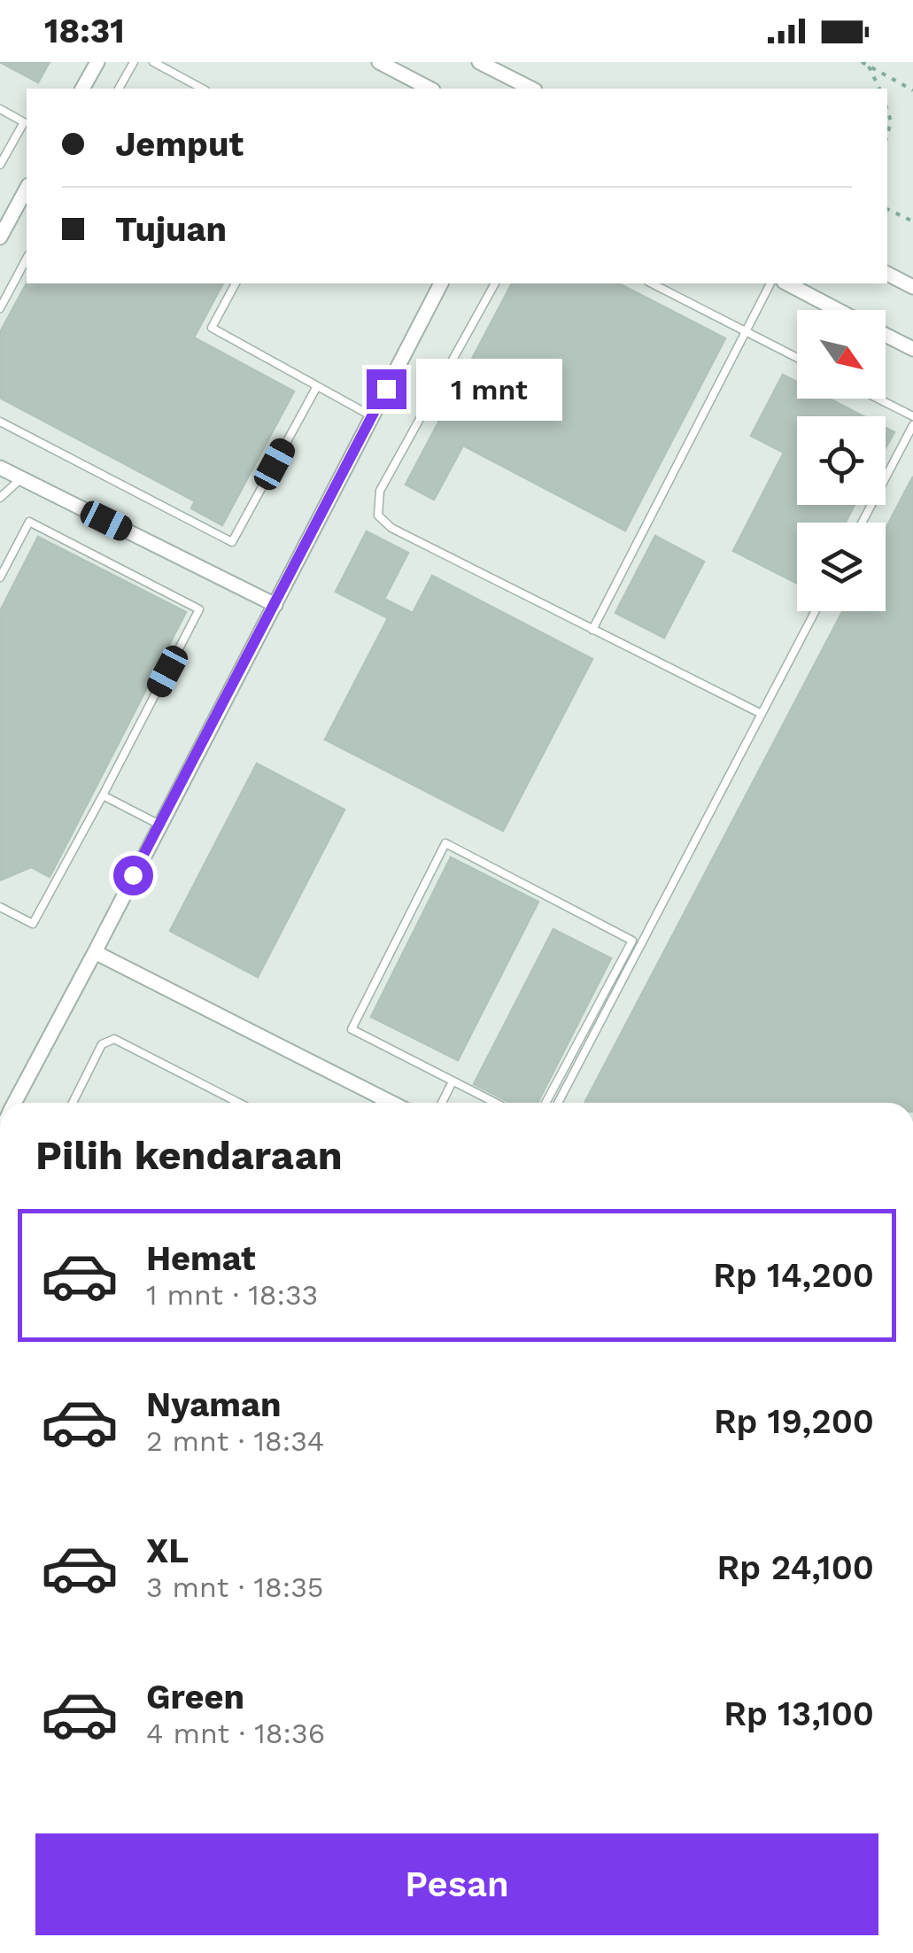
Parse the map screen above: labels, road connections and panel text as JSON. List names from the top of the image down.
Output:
{
  "north": "bottom right",
  "page": {
    "status": "18:31",
    "banner": ["Jemput", "Tujuan"],
    "bubble": "1 mnt",
    "heading": "Pilih kendaraan",
    "list": [
      {
        "name": "Hemat",
        "note": "1 mnt · 18:33",
        "value": "Rp 14,200"
      },
      {
        "name": "Nyaman",
        "note": "2 mnt · 18:34",
        "value": "Rp 19,200"
      },
      {
        "name": "XL",
        "note": "3 mnt · 18:35",
        "value": "Rp 24,100"
      },
      {
        "name": "Green",
        "note": "4 mnt · 18:36",
        "value": "Rp 13,100"
      }
    ],
    "buttons": "Pesan"
  }
}
